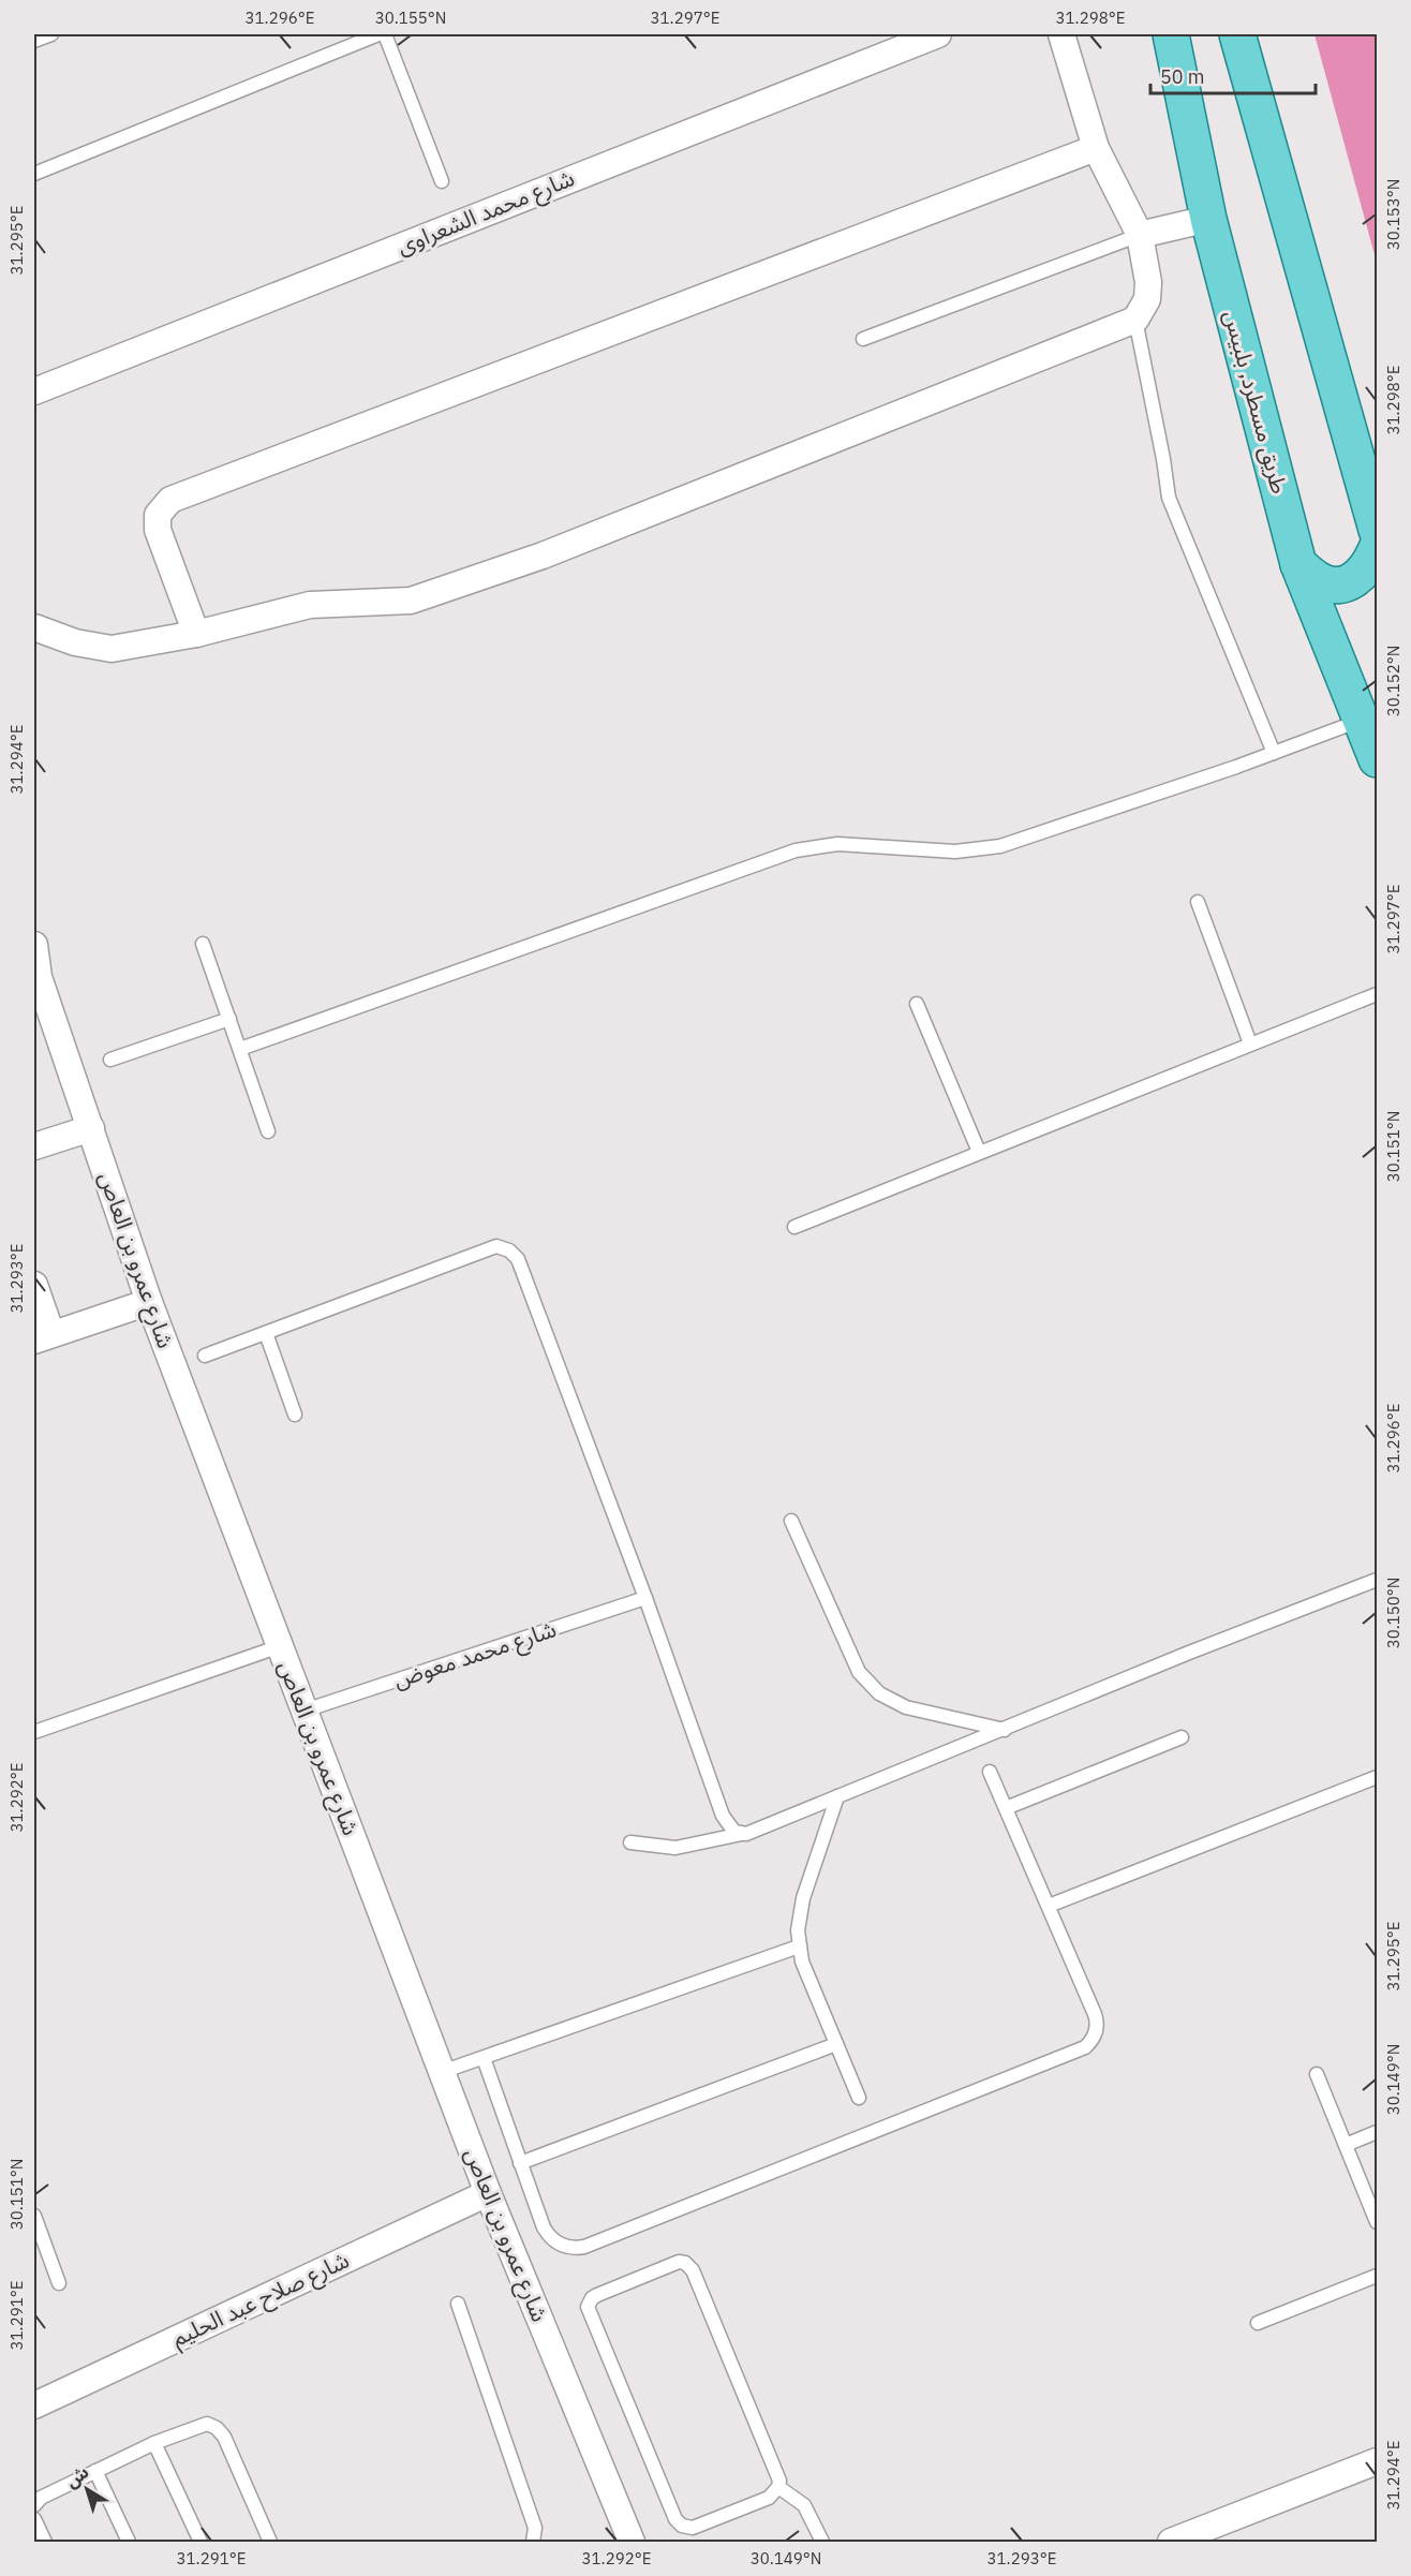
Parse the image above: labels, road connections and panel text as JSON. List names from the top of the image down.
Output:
{
  "streets": {
    "main road": ["طريق مسطرد, بلبيس"],
    "street": ["شارع محمد الشعراوى", "شارع عمرو بن العاص", "شارع صلاح عبد الحليم"],
    "lane": ["شارع محمد معوض"]
  },
  "crossings": [
    ["شارع عمرو بن العاص", "شارع محمد معوض"],
    ["شارع عمرو بن العاص", "شارع صلاح عبد الحليم"]
  ],
  "scale_bar": "50 m",
  "north": "top left",
  "coordinates": [
    "31.296°E",
    "30.155°N",
    "31.297°E",
    "31.298°E",
    "30.153°N",
    "31.295°E",
    "30.152°N",
    "31.294°E",
    "30.151°N",
    "31.293°E",
    "30.150°N",
    "31.292°E",
    "30.149°N",
    "31.291°E"
  ]
}
